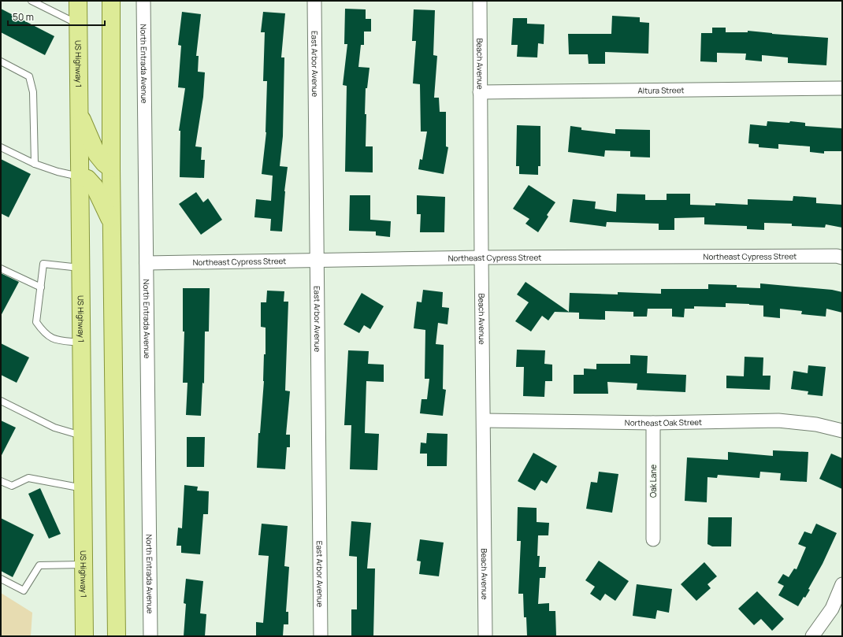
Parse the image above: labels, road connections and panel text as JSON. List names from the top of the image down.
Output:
{
  "streets": {
    "main road": ["US Highway 1"],
    "street": [
      "North Entrada Avenue",
      "East Arbor Avenue",
      "Beach Avenue",
      "Altura Street",
      "Northeast Cypress Street",
      "Northeast Oak Street",
      "Oak Lane"
    ]
  },
  "crossings": [
    ["North Entrada Avenue", "Northeast Cypress Street"],
    ["East Arbor Avenue", "Northeast Cypress Street"],
    ["Beach Avenue", "Altura Street"],
    ["Beach Avenue", "Northeast Cypress Street"],
    ["Beach Avenue", "Northeast Oak Street"],
    ["Northeast Oak Street", "Oak Lane"]
  ],
  "scale_bar": "50 m"
}
